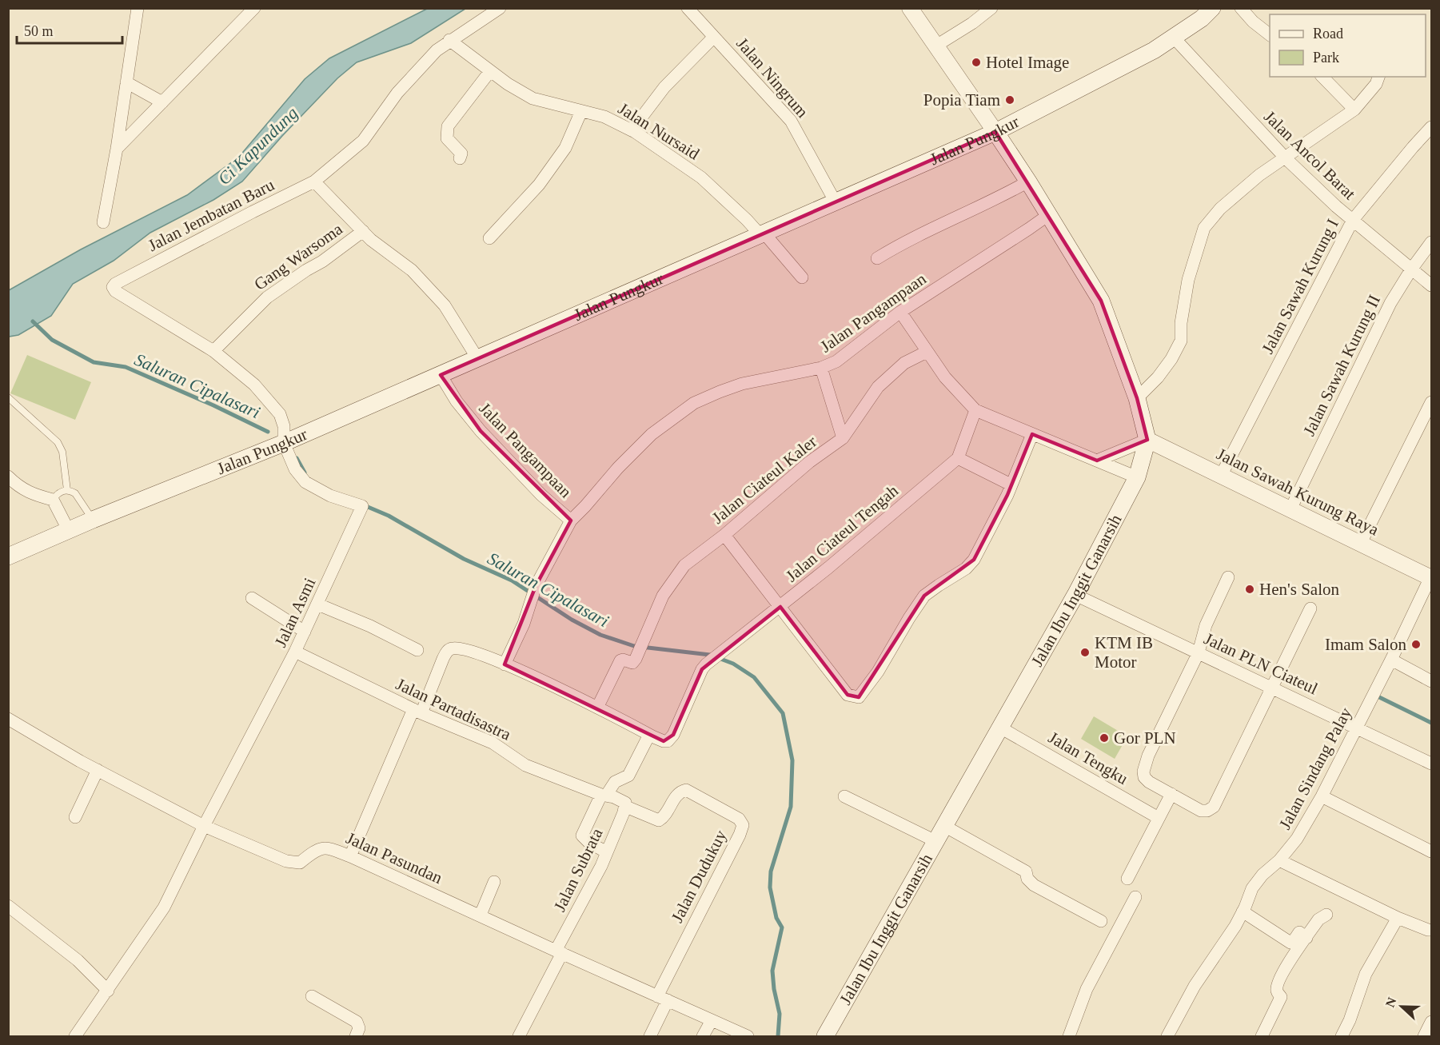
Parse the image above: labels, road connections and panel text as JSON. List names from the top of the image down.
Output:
{
  "streets": {
    "main road": ["Jalan Pungkur", "Jalan Ibu Inggit Ganarsih"],
    "street": [
      "Jalan Ningrum",
      "Jalan Nursaid",
      "Jalan Ancol Barat",
      "Jalan Jembatan Baru",
      "Gang Warsoma",
      "Jalan Sawah Kurung I",
      "Jalan Pangampaan",
      "Jalan Sawah Kurung II",
      "Jalan Ciateul Kaler",
      "Jalan Sawah Kurung Raya",
      "Jalan Ciateul Tengah",
      "Jalan Asmi",
      "Jalan PLN Ciateul",
      "Jalan Partadisastra",
      "Jalan Tengku",
      "Jalan Sindang Palay",
      "Jalan Pasundan",
      "Jalan Subrata",
      "Jalan Dudukuy"
    ]
  },
  "crossings": [
    ["Jalan Ningrum", "Jalan Pungkur"],
    ["Jalan Nursaid", "Jalan Pungkur"],
    ["Jalan Nursaid", "Jalan Jembatan Baru"],
    ["Jalan Pungkur", "Jalan Ancol Barat"],
    ["Jalan Pungkur", "Jalan Jembatan Baru"],
    ["Jalan Pungkur", "Jalan Pangampaan"],
    ["Jalan Pungkur", "Jalan Ibu Inggit Ganarsih"],
    ["Jalan Pungkur", "Jalan Asmi"],
    ["Jalan Ancol Barat", "Jalan Sawah Kurung I"],
    ["Jalan Ancol Barat", "Jalan Sawah Kurung II"],
    ["Jalan Jembatan Baru", "Gang Warsoma"],
    ["Jalan Jembatan Baru", "Jalan Asmi"],
    ["Jalan Sawah Kurung I", "Jalan Sawah Kurung Raya"],
    ["Jalan Pangampaan", "Jalan Ibu Inggit Ganarsih"],
    ["Jalan Sawah Kurung II", "Jalan Sawah Kurung Raya"],
    ["Jalan Sawah Kurung Raya", "Jalan Ibu Inggit Ganarsih"],
    ["Jalan Sawah Kurung Raya", "Jalan Sindang Palay"],
    ["Jalan Ibu Inggit Ganarsih", "Jalan PLN Ciateul"],
    ["Jalan Ibu Inggit Ganarsih", "Jalan Tengku"],
    ["Jalan Asmi", "Jalan Partadisastra"],
    ["Jalan Asmi", "Jalan Pasundan"],
    ["Jalan PLN Ciateul", "Jalan Sindang Palay"],
    ["Jalan Partadisastra", "Jalan Subrata"],
    ["Jalan Partadisastra", "Jalan Dudukuy"],
    ["Jalan Pasundan", "Jalan Subrata"],
    ["Jalan Pasundan", "Jalan Dudukuy"],
    ["Jalan Subrata", "Jalan Dudukuy"]
  ],
  "water": ["Ci Kapundung", "Saluran Cipalasari"],
  "places": [
    "Hotel Image",
    "Popia Tiam",
    "Hen's Salon",
    "Imam Salon",
    "KTM IB Motor",
    "Gor PLN"
  ],
  "legend": ["Road", "Park"],
  "scale_bar": "50 m",
  "north": "left"
}
